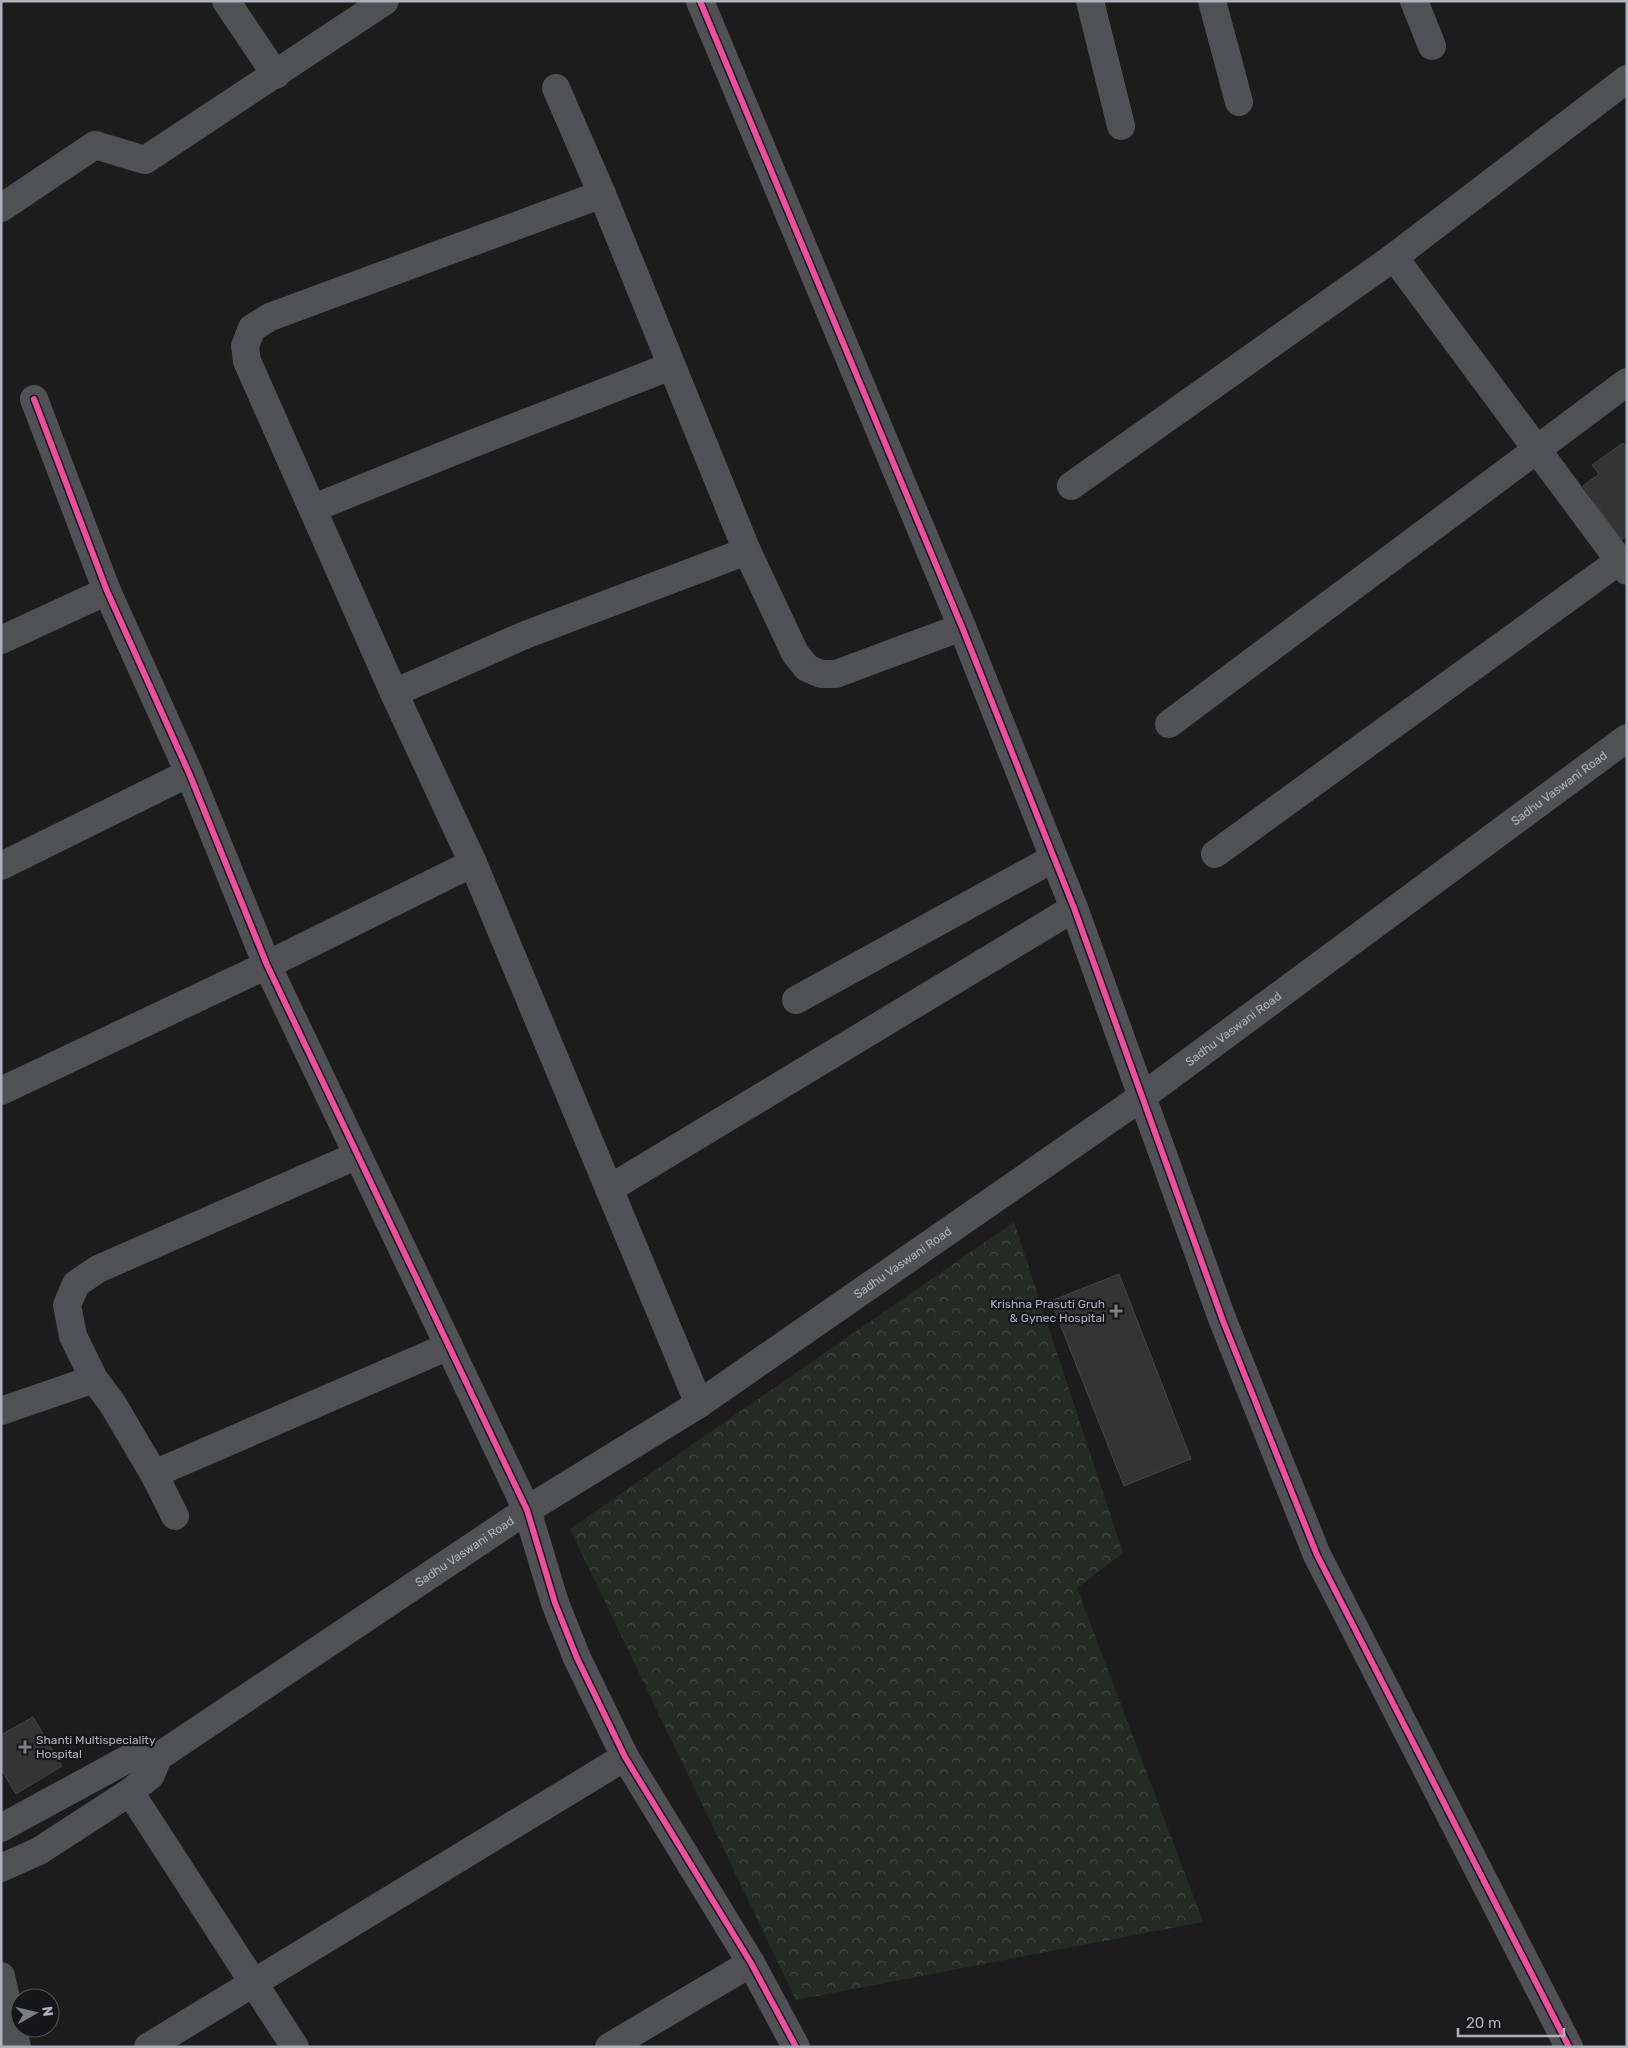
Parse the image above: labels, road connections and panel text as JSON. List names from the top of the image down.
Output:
{
  "streets": {
    "street": ["Sadhu Vaswani Road"]
  },
  "places": {
    "health": ["Krishna Prasuti Gruh & Gynec Hospital", "Shanti Multispeciality Hospital"]
  },
  "scale_bar": "20 m",
  "north": "right"
}
